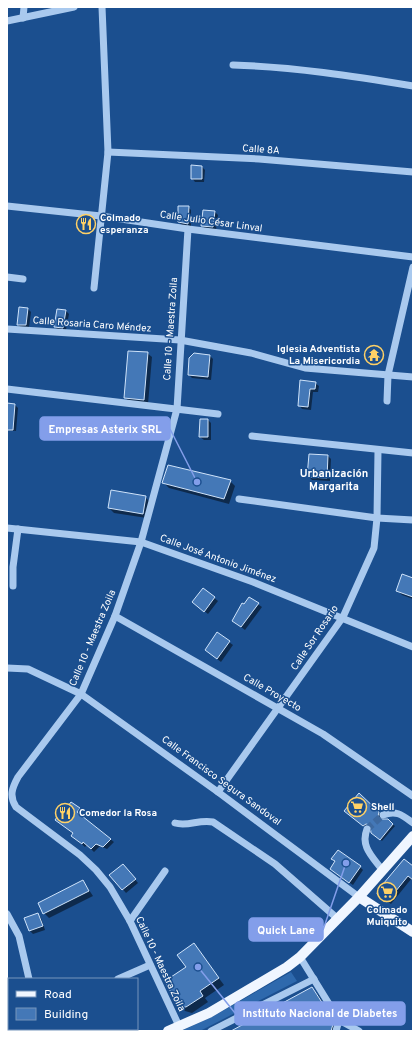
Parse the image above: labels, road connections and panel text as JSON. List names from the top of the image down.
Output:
{
  "streets": {
    "main road": ["Calle Francisco Segura Sandoval"],
    "street": [
      "Calle 8A",
      "Calle Julio César Linval",
      "Calle Rosaria Caro Méndez",
      "Calle 10 - Maestra Zoila",
      "Calle José Antonio Jiménez",
      "Calle Sor Rosario",
      "Calle Proyecto"
    ]
  },
  "crossings": [
    ["Calle Julio César Linval", "Calle 10 - Maestra Zoila"],
    ["Calle Rosaria Caro Méndez", "Calle 10 - Maestra Zoila"],
    ["Calle 10 - Maestra Zoila", "Calle José Antonio Jiménez"],
    ["Calle 10 - Maestra Zoila", "Calle Proyecto"],
    ["Calle 10 - Maestra Zoila", "Calle Francisco Segura Sandoval"],
    ["Calle José Antonio Jiménez", "Calle Sor Rosario"],
    ["Calle Sor Rosario", "Calle Proyecto"],
    ["Calle Sor Rosario", "Calle Francisco Segura Sandoval"]
  ],
  "districts": ["Urbanización Margarita"],
  "places": {
    "restaurant": ["Colmado esperanza", "Comedor la Rosa"],
    "temple": ["Iglesia Adventista La Misericordia"],
    "other": ["Empresas Asterix SRL", "Quick Lane", "Instituto Nacional de Diabetes"],
    "supermarket": ["Shell", "Colmado Muiquito"]
  },
  "legend": ["Road", "Building"]
}
